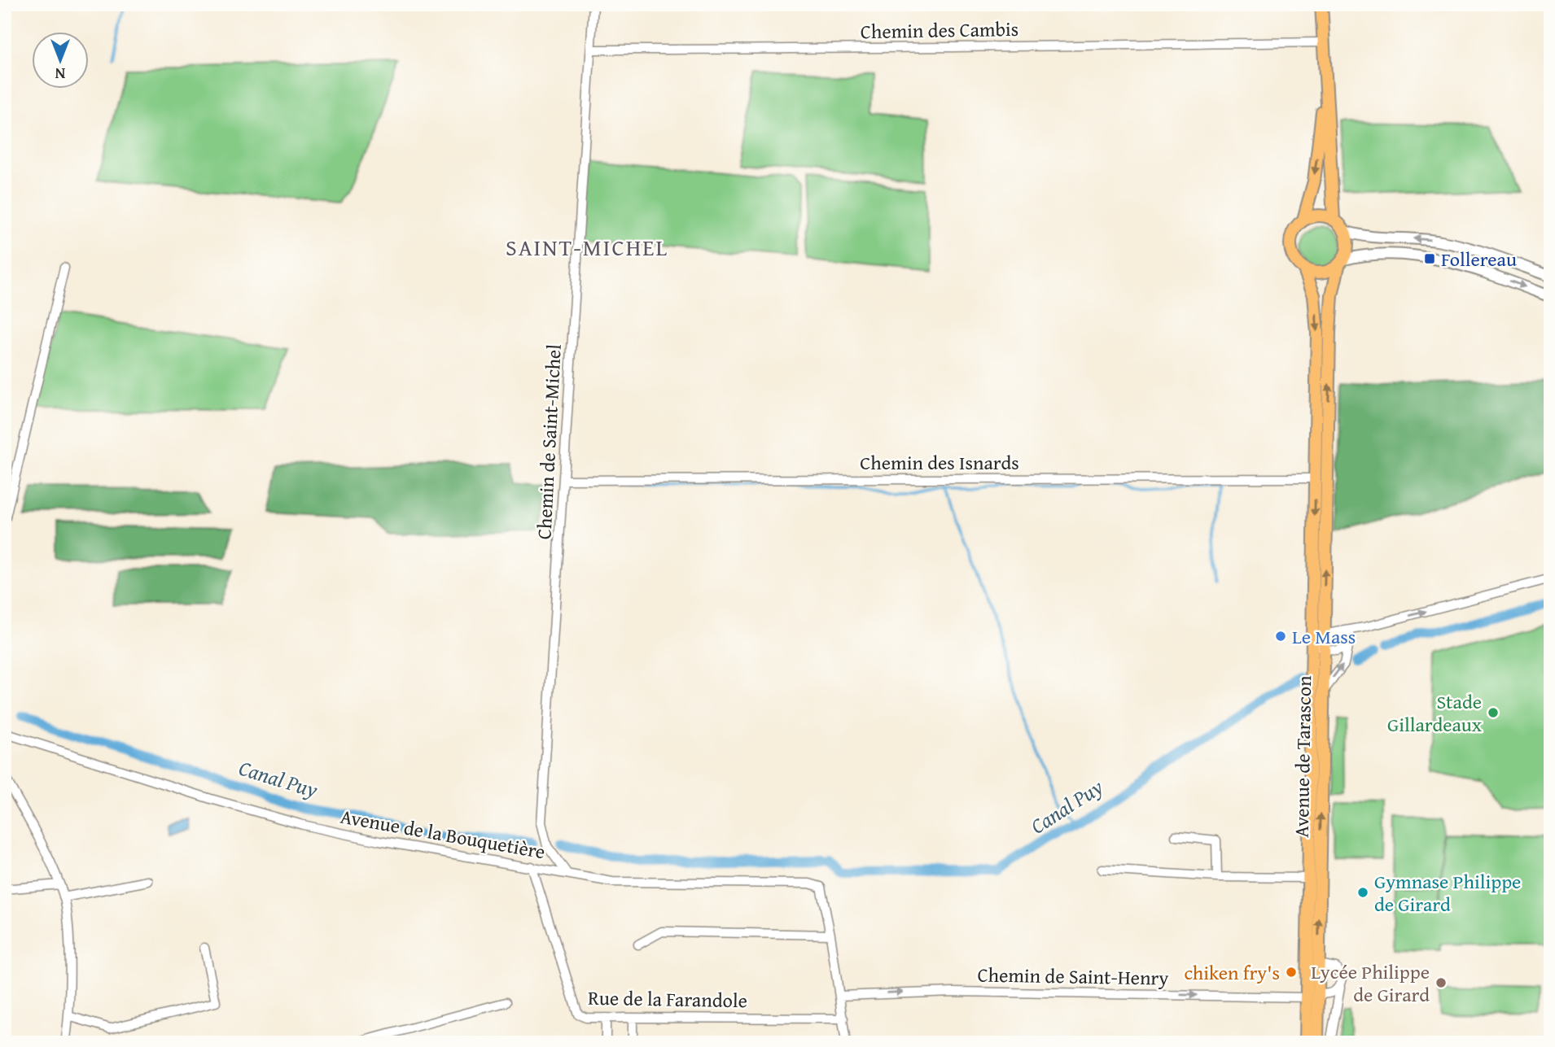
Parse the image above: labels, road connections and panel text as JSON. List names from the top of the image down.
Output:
{
  "streets": {
    "main road": ["Avenue de Tarascon"],
    "street": [
      "Chemin des Cambis",
      "Chemin de Saint-Michel",
      "Chemin des Isnards",
      "Avenue de la Bouquetière",
      "Chemin de Saint-Henry",
      "Rue de la Farandole"
    ]
  },
  "crossings": [
    ["Chemin des Cambis", "Chemin de Saint-Michel"],
    ["Chemin de Saint-Michel", "Chemin des Isnards"],
    ["Chemin de Saint-Michel", "Avenue de la Bouquetière"],
    ["Chemin des Isnards", "Avenue de Tarascon"],
    ["Avenue de Tarascon", "Chemin de Saint-Henry"],
    ["Avenue de la Bouquetière", "Rue de la Farandole"]
  ],
  "one_way": ["Chemin de Saint-Henry"],
  "districts": ["SAINT-MICHEL"],
  "water": ["Canal Puy"],
  "places": {
    "transit": ["Follereau"],
    "other": [
      "Le Mass",
      "Stade Gillardeaux",
      "Gymnase Philippe de Girard",
      "chiken fry's",
      "Lycée Philippe de Girard"
    ]
  },
  "north": "bottom"
}
